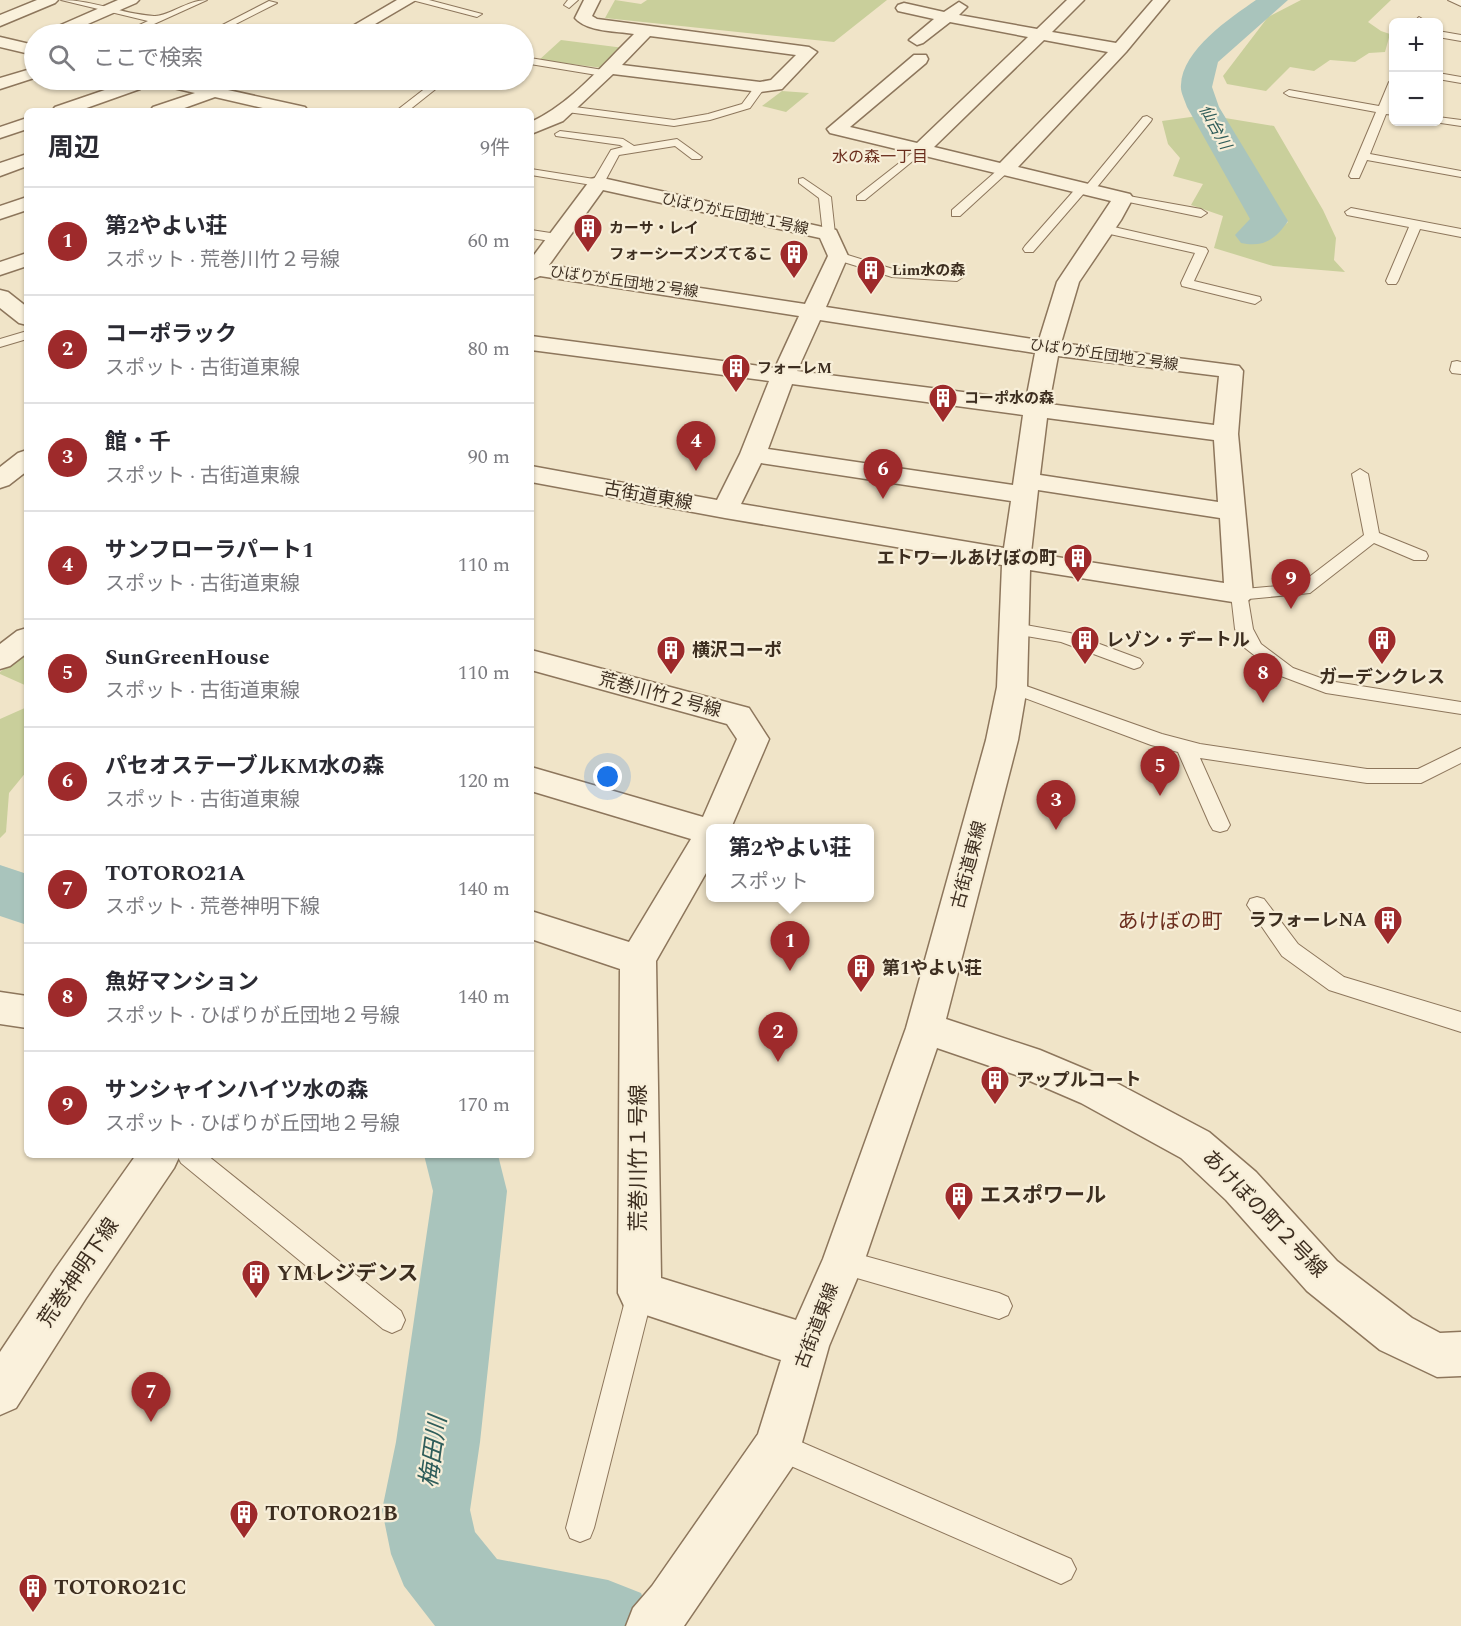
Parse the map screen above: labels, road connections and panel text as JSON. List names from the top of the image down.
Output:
{
  "streets": {
    "street": [
      "ひばりが丘団地１号線",
      "ひばりが丘団地２号線",
      "古街道東線",
      "荒巻川竹２号線",
      "荒巻川竹１号線",
      "あけぼの町２号線",
      "荒巻神明下線"
    ]
  },
  "crossings": [
    ["古街道東線", "あけぼの町２号線"]
  ],
  "districts": ["水の森一丁目", "あけぼの町"],
  "water": ["仙台川", "梅田川"],
  "places": {
    "building": [
      "カーサ・レイ",
      "フォーシーズンズてるこ",
      "Lim水の森",
      "フォーレM",
      "コーポ水の森",
      "エトワールあけぼの町",
      "レゾン・デートル",
      "ガーデンクレス",
      "横沢コーポ",
      "ラフォーレNA",
      "第1やよい荘",
      "アップルコート",
      "エスポワール",
      "YMレジデンス",
      "TOTORO21B",
      "TOTORO21C"
    ]
  },
  "page": {
    "map_buttons": ["+", "−"],
    "search": "ここで検索",
    "heading": ["周辺", "9件"],
    "list": [
      {
        "mark": "1",
        "name": "第2やよい荘",
        "note": "スポット · 荒巻川竹２号線",
        "value": "60 m"
      },
      {
        "mark": "2",
        "name": "コーポラック",
        "note": "スポット · 古街道東線",
        "value": "80 m"
      },
      {
        "mark": "3",
        "name": "館・千",
        "note": "スポット · 古街道東線",
        "value": "90 m"
      },
      {
        "mark": "4",
        "name": "サンフローラパート1",
        "note": "スポット · 古街道東線",
        "value": "110 m"
      },
      {
        "mark": "5",
        "name": "SunGreenHouse",
        "note": "スポット · 古街道東線",
        "value": "110 m"
      },
      {
        "mark": "6",
        "name": "パセオステーブルKM水の森",
        "note": "スポット · 古街道東線",
        "value": "120 m"
      },
      {
        "mark": "7",
        "name": "TOTORO21A",
        "note": "スポット · 荒巻神明下線",
        "value": "140 m"
      },
      {
        "mark": "8",
        "name": "魚好マンション",
        "note": "スポット · ひばりが丘団地２号線",
        "value": "140 m"
      },
      {
        "mark": "9",
        "name": "サンシャインハイツ水の森",
        "note": "スポット · ひばりが丘団地２号線",
        "value": "170 m"
      }
    ],
    "pins": [
      "4",
      "6",
      "9",
      "8",
      "5",
      "3",
      "1",
      "2",
      "7"
    ],
    "popup": ["第2やよい荘", "スポット"]
  }
}
